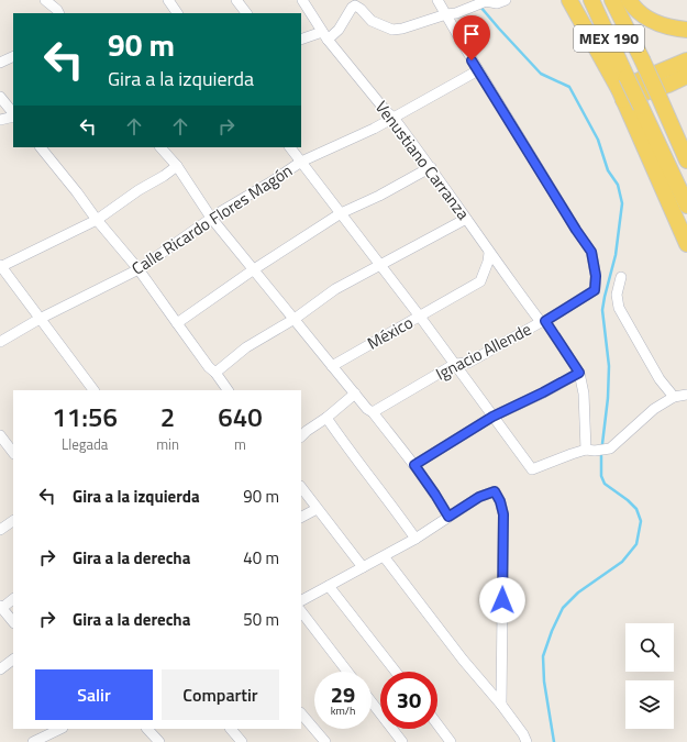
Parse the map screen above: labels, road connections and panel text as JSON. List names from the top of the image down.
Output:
{
  "streets": {
    "main road": ["MEX 190"],
    "street": [
      "Venustiano Carranza",
      "Calle Ricardo Flores Magón",
      "México",
      "Ignacio Allende"
    ]
  },
  "crossings": [
    ["Venustiano Carranza", "Calle Ricardo Flores Magón"],
    ["Venustiano Carranza", "México"],
    ["Venustiano Carranza", "Ignacio Allende"],
    ["Calle Ricardo Flores Magón", "Ignacio Allende"]
  ],
  "page": {
    "turn": ["90 m", "Gira a la izquierda"],
    "eta": [
      "11:56",
      "Llegada",
      "2",
      "min",
      "640",
      "m"
    ],
    "list": [
      {
        "name": "Gira a la izquierda",
        "value": "90 m"
      },
      {
        "name": "Gira a la derecha",
        "value": "40 m"
      },
      {
        "name": "Gira a la derecha",
        "value": "50 m"
      }
    ],
    "buttons": ["Salir", "Compartir"],
    "speed": "29 km/h",
    "limit": "30"
  }
}
